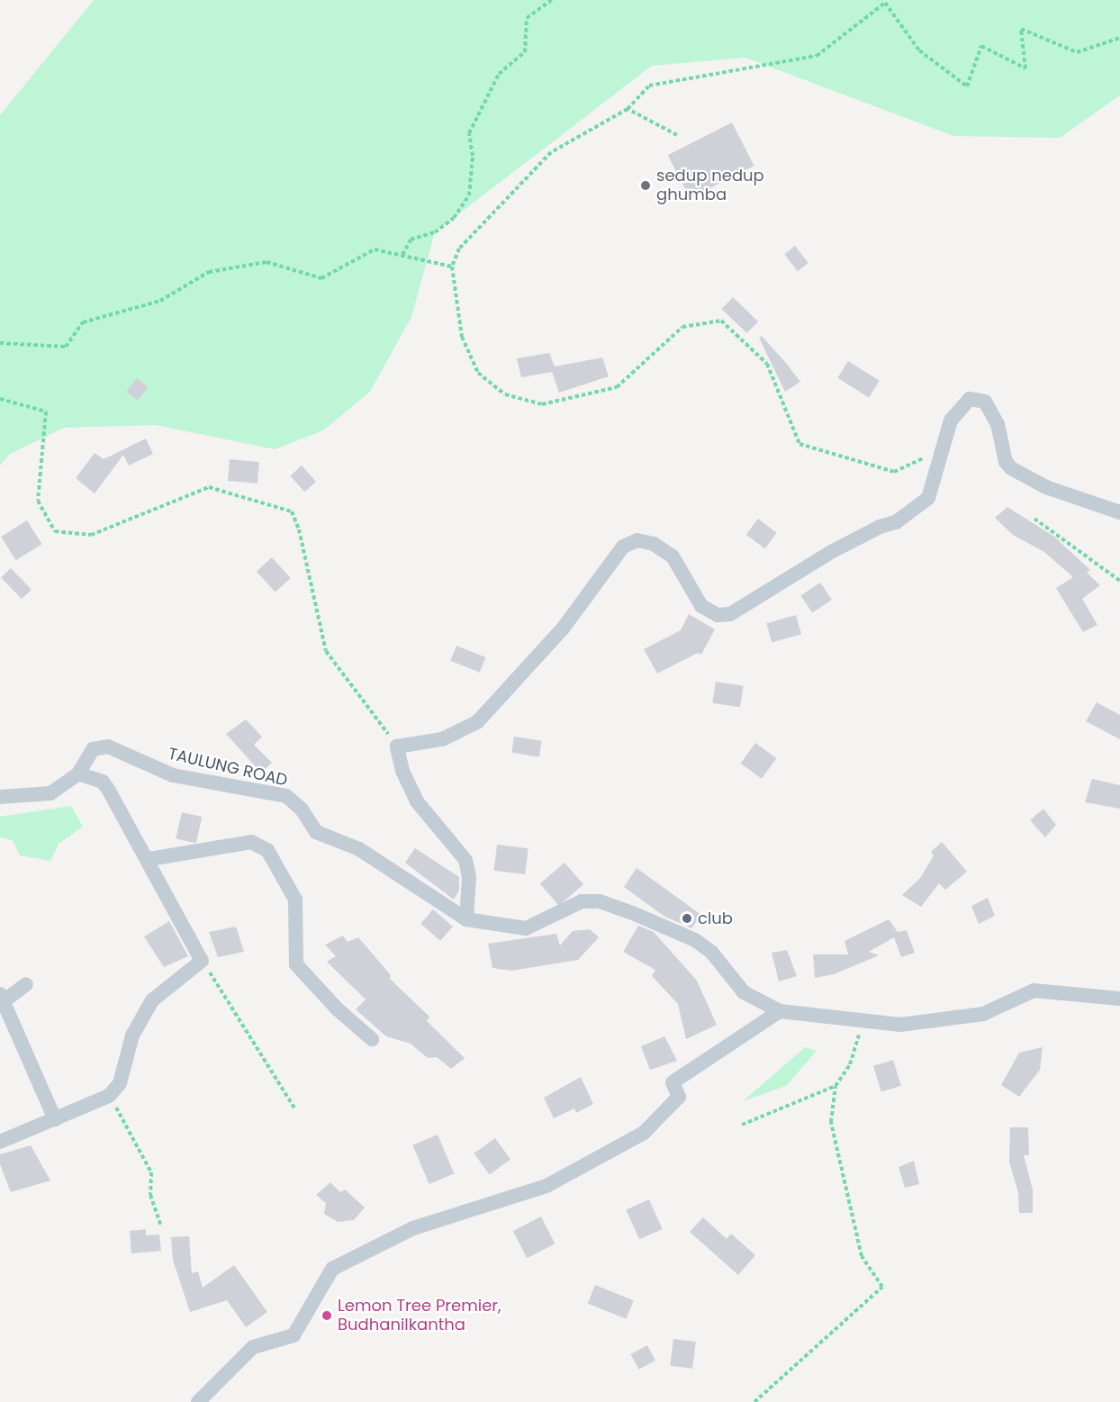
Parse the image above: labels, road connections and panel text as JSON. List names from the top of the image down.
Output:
{
  "streets": {
    "street": ["TAULUNG ROAD"]
  },
  "places": ["sedup nedup ghumba", "club", "Lemon Tree Premier, Budhanilkantha"]
}
